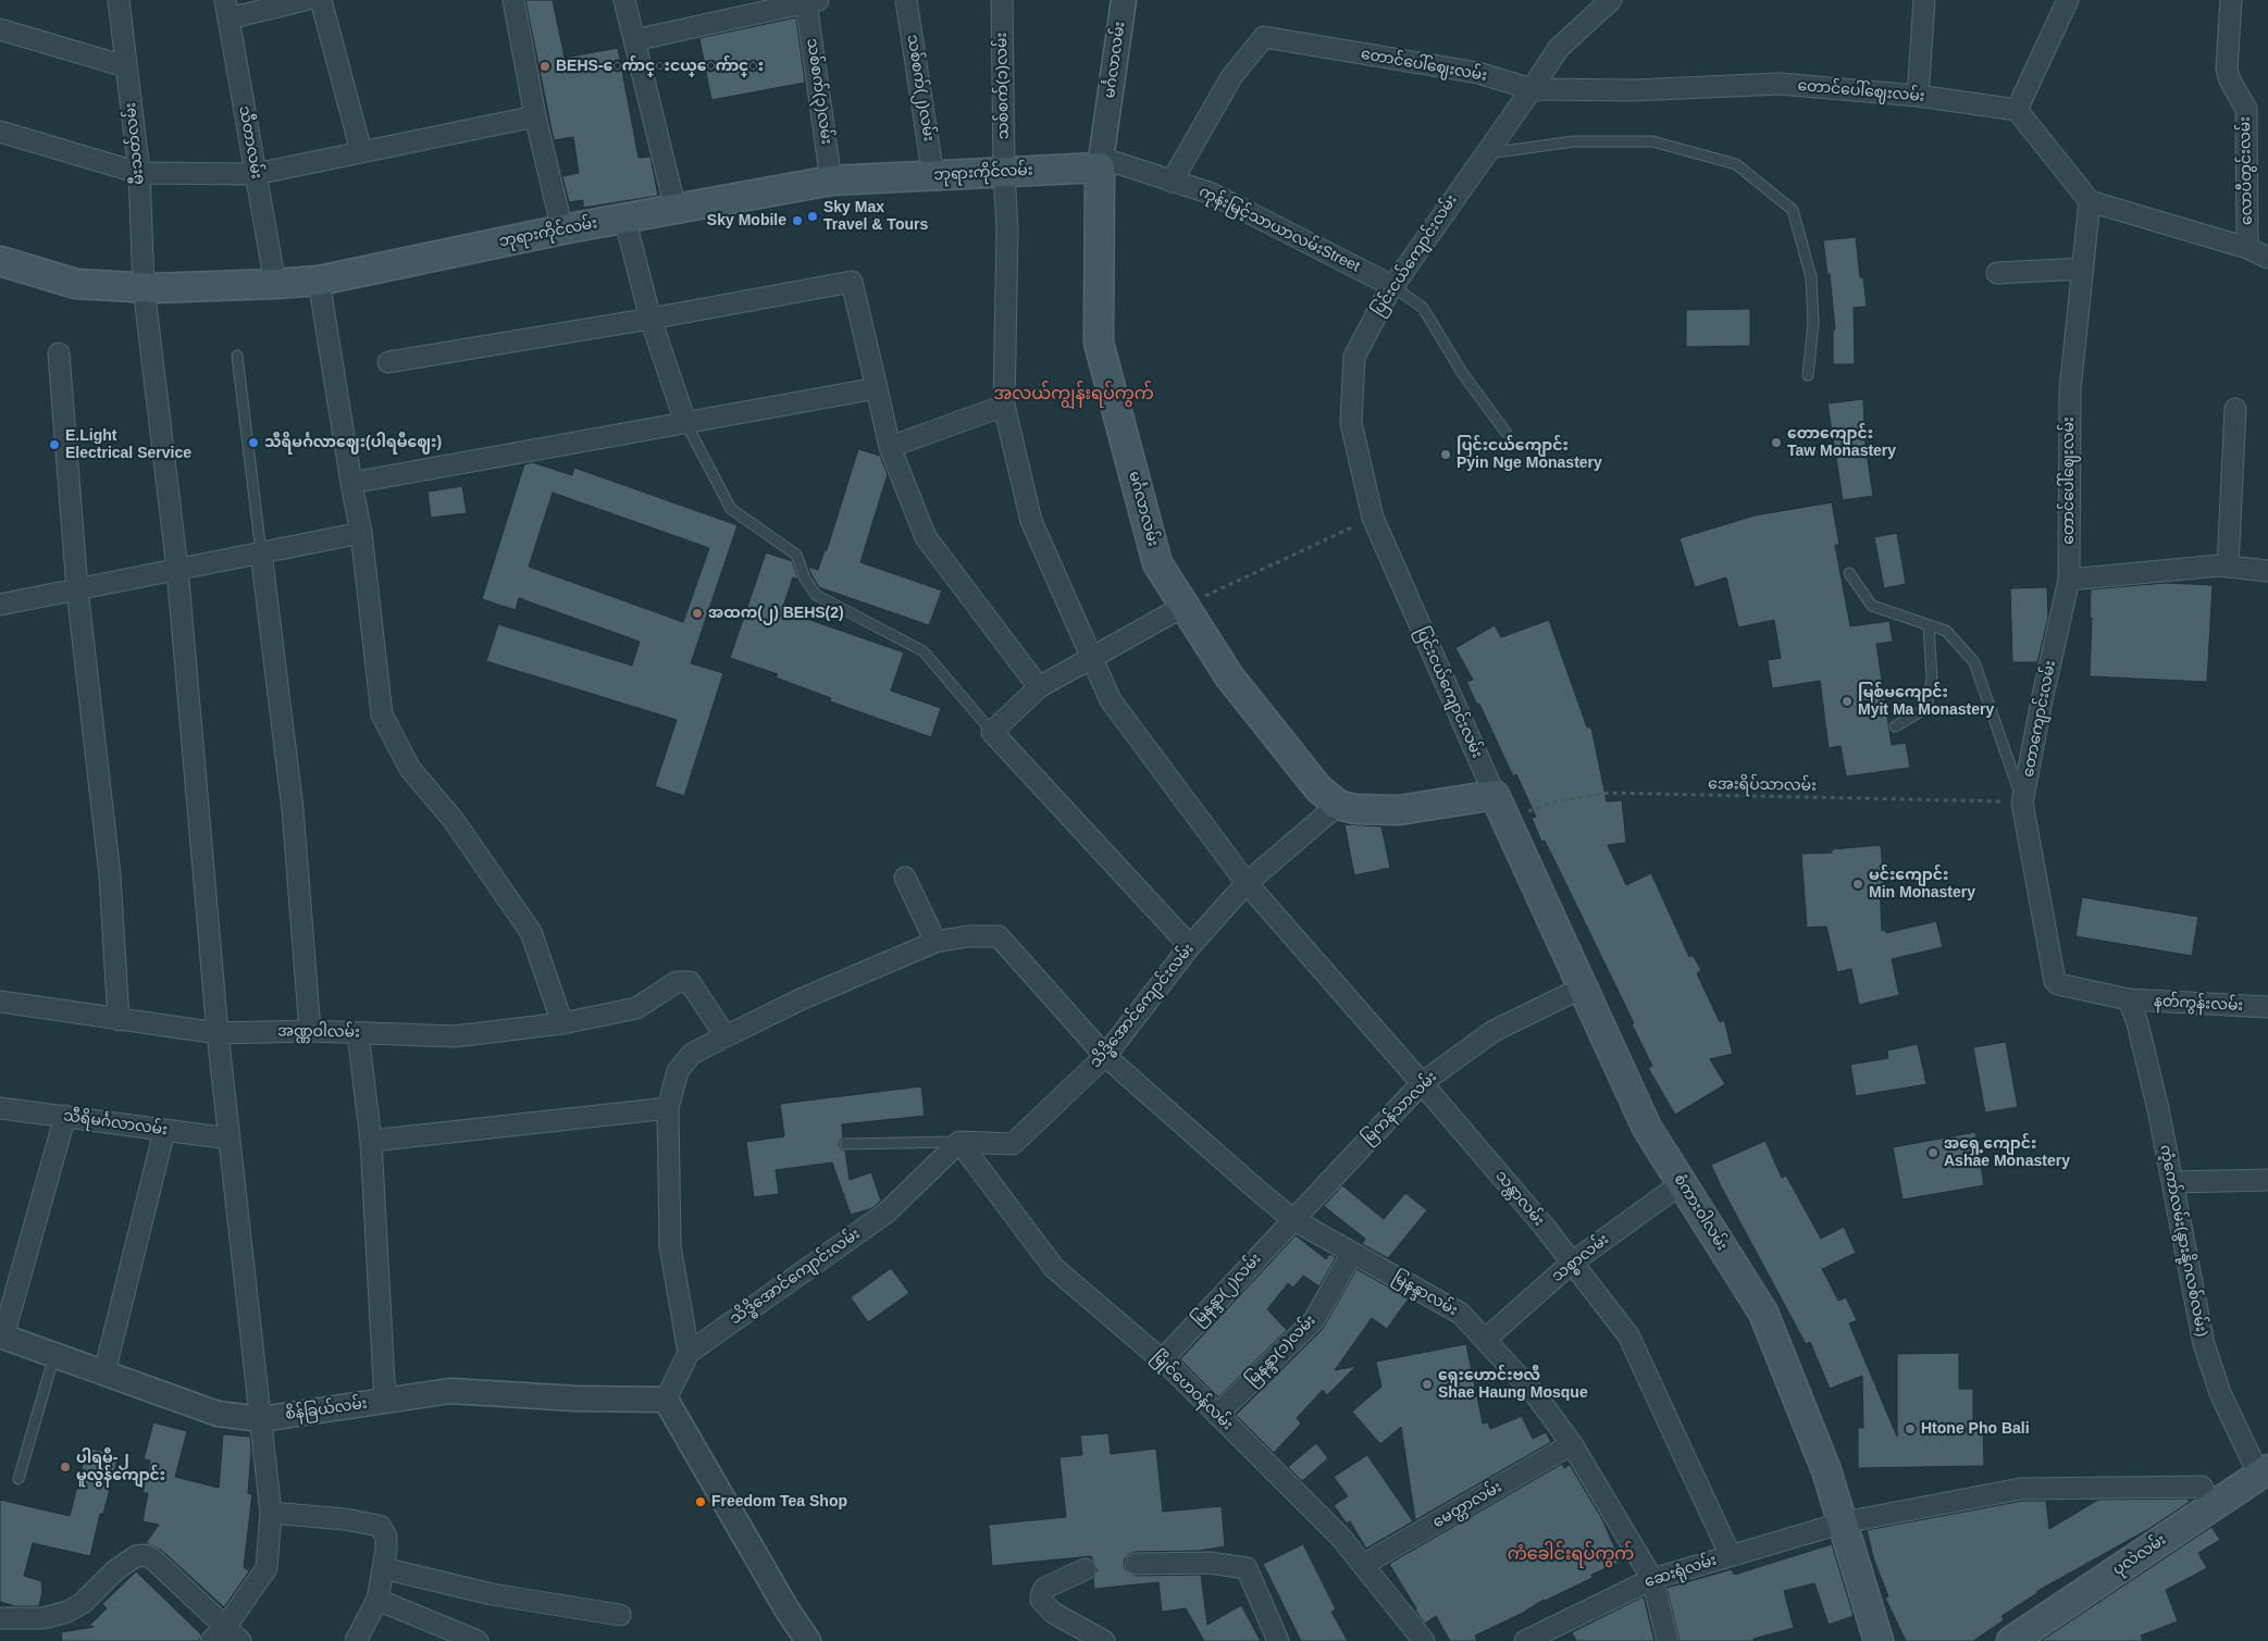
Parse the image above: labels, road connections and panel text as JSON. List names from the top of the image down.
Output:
{
  "streets": {
    "main road": [
      "မင်္ဂလာလမ်း",
      "ဘုရားကိုင်လမ်း",
      "စံကားဝါလမ်း",
      "ပုလဲလမ်း"
    ],
    "street": [
      "တောင်ပေါ်ဈေးလမ်း",
      "သစ်စက်(၁)လမ်း",
      "သစ်စက်(၂)လမ်း",
      "သစ်စက်(၃)လမ်း",
      "သီတာလမ်း",
      "မီးသတ်လမ်း",
      "လောပီတွင်းလမ်း",
      "ကုန်းမြင့်သာယာလမ်းStreet",
      "ပြင်းငယ်ကျောင်းလမ်း",
      "တောကျောင်းလမ်း",
      "နတ်ကွန်းလမ်း",
      "သိဒ္ဓိအောင်ကျောင်းလမ်း",
      "အဏ္ဏဝါလမ်း",
      "မြကန်သာလမ်း",
      "သီရိမင်္ဂလာလမ်း",
      "သန္တာလမ်း",
      "ကံ့ကော်လမ်း(နွားနို့ဂလစ်လမ်း)",
      "သစ္စာလမ်း",
      "မြနန္ဒာ(၂)လမ်း",
      "မြနန္ဒာလမ်း",
      "မြနန္ဒာ(၁)လမ်း",
      "မြိုင်ဟေဝန်လမ်း",
      "စိန်ခြယ်လမ်း",
      "မေတ္တာလမ်း",
      "ဆေးရုံလမ်း"
    ],
    "path": ["အေးရိပ်သာလမ်း"]
  },
  "crossings": [
    ["မင်္ဂလာလမ်း", "ဘုရားကိုင်လမ်း"],
    ["မင်္ဂလာလမ်း", "ကုန်းမြင့်သာယာလမ်းStreet"],
    ["မင်္ဂလာလမ်း", "သိဒ္ဓိအောင်ကျောင်းလမ်း"],
    ["တောင်ပေါ်ဈေးလမ်း", "ကုန်းမြင့်သာယာလမ်းStreet"],
    ["တောင်ပေါ်ဈေးလမ်း", "ပြင်းငယ်ကျောင်းလမ်း"],
    ["တောင်ပေါ်ဈေးလမ်း", "တောကျောင်းလမ်း"],
    ["သစ်စက်(၁)လမ်း", "ဘုရားကိုင်လမ်း"],
    ["သစ်စက်(၁)လမ်း", "သန္တာလမ်း"],
    ["သစ်စက်(၂)လမ်း", "ဘုရားကိုင်လမ်း"],
    ["သစ်စက်(၃)လမ်း", "ဘုရားကိုင်လမ်း"],
    ["သီတာလမ်း", "ဘုရားကိုင်လမ်း"],
    ["မီးသတ်လမ်း", "ဘုရားကိုင်လမ်း"],
    ["မီးသတ်လမ်း", "အဏ္ဏဝါလမ်း"],
    ["မီးသတ်လမ်း", "သီရိမင်္ဂလာလမ်း"],
    ["မီးသတ်လမ်း", "စိန်ခြယ်လမ်း"],
    ["ဘုရားကိုင်လမ်း", "ကုန်းမြင့်သာယာလမ်းStreet"],
    ["ကုန်းမြင့်သာယာလမ်းStreet", "ပြင်းငယ်ကျောင်းလမ်း"],
    ["ပြင်းငယ်ကျောင်းလမ်း", "အေးရိပ်သာလမ်း"],
    ["ပြင်းငယ်ကျောင်းလမ်း", "စံကားဝါလမ်း"],
    ["တောကျောင်းလမ်း", "အေးရိပ်သာလမ်း"],
    ["တောကျောင်းလမ်း", "နတ်ကွန်းလမ်း"],
    ["တောကျောင်းလမ်း", "ကံ့ကော်လမ်း(နွားနို့ဂလစ်လမ်း)"],
    ["အေးရိပ်သာလမ်း", "စံကားဝါလမ်း"],
    ["နတ်ကွန်းလမ်း", "ကံ့ကော်လမ်း(နွားနို့ဂလစ်လမ်း)"],
    ["သိဒ္ဓိအောင်ကျောင်းလမ်း", "သန္တာလမ်း"],
    ["သိဒ္ဓိအောင်ကျောင်းလမ်း", "မြနန္ဒာလမ်း"],
    ["သိဒ္ဓိအောင်ကျောင်းလမ်း", "မြိုင်ဟေဝန်လမ်း"],
    ["သိဒ္ဓိအောင်ကျောင်းလမ်း", "စိန်ခြယ်လမ်း"],
    ["မြကန်သာလမ်း", "သန္တာလမ်း"],
    ["မြကန်သာလမ်း", "စံကားဝါလမ်း"],
    ["မြကန်သာလမ်း", "မြနန္ဒာ(၂)လမ်း"],
    ["မြကန်သာလမ်း", "မြနန္ဒာလမ်း"],
    ["သန္တာလမ်း", "သစ္စာလမ်း"],
    ["သန္တာလမ်း", "ဆေးရုံလမ်း"],
    ["စံကားဝါလမ်း", "သစ္စာလမ်း"],
    ["စံကားဝါလမ်း", "ဆေးရုံလမ်း"],
    ["ကံ့ကော်လမ်း(နွားနို့ဂလစ်လမ်း)", "ပုလဲလမ်း"],
    ["သစ္စာလမ်း", "မြနန္ဒာလမ်း"],
    ["မြနန္ဒာ(၂)လမ်း", "မြနန္ဒာလမ်း"],
    ["မြနန္ဒာ(၂)လမ်း", "မြိုင်ဟေဝန်လမ်း"],
    ["မြနန္ဒာလမ်း", "မြနန္ဒာ(၁)လမ်း"],
    ["မြနန္ဒာလမ်း", "မေတ္တာလမ်း"],
    ["မြနန္ဒာလမ်း", "ဆေးရုံလမ်း"],
    ["မြနန္ဒာ(၁)လမ်း", "မြိုင်ဟေဝန်လမ်း"],
    ["မြိုင်ဟေဝန်လမ်း", "မေတ္တာလမ်း"],
    ["ပုလဲလမ်း", "ဆေးရုံလမ်း"]
  ],
  "districts": ["အလယ်ကျွန်းရပ်ကွက်", "ကံခေါင်းရပ်ကွက်"],
  "places": [
    "BEHS-ေက်ာင္းငယ္ေက်ာင္း",
    "Sky Max Travel & Tours",
    "Sky Mobile",
    "သီရိမင်္ဂလာဈေး(ပါရမီဈေး)",
    "တောကျောင်း Taw Monastery",
    "E.Light Electrical Service",
    "ပြင်းငယ်ကျောင်း Pyin Nge Monastery",
    "အထက(၂) BEHS(2)",
    "မြစ်မကျောင်း Myit Ma Monastery",
    "မင်းကျောင်း Min Monastery",
    "အရှေ့ကျောင်း Ashae Monastery",
    "ရှေးဟောင်းဗလီ Shae Haung Mosque",
    "Htone Pho Bali",
    "ပါရမီ-၂ မူလွန်ကျောင်း",
    "Freedom Tea Shop"
  ]
}
